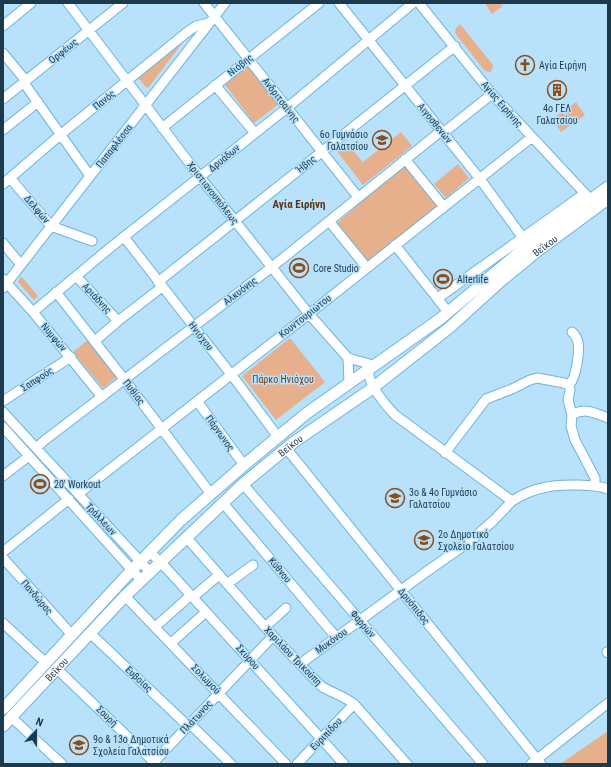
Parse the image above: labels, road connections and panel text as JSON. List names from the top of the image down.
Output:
{
  "streets": {
    "main road": ["Βεΐκου"],
    "street": [
      "Ορφέως",
      "Νιόβης",
      "Πανός",
      "Ανδριτσαίνης",
      "Αγίας Ειρήνης",
      "Αιγοσθενών",
      "Παπαφλέσσα",
      "Δρυάδων",
      "Ήβης",
      "Χριστιανουπόλεως",
      "Δελφών",
      "Αλκυόνης",
      "Αριάδνης",
      "Κουντουριώτου",
      "Ηνιόχου",
      "Νυμφών",
      "Σαπφούς",
      "Πυθίας",
      "Πάρνωνος",
      "Τράλλεων",
      "Κύθνου",
      "Πανδώρας",
      "Δρυόπιδος",
      "Φαρρών",
      "Μυκόνου",
      "Χαριλάου Τρικούπη",
      "Σκύρου",
      "Ευβοίας",
      "Σολωμού",
      "Σουρή",
      "Πλάτωνος",
      "Ευριπίδου"
    ]
  },
  "crossings": [
    ["Ορφέως", "Χριστιανουπόλεως"],
    ["Νιόβης", "Ανδριτσαίνης"],
    ["Νιόβης", "Χριστιανουπόλεως"],
    ["Πανός", "Ανδριτσαίνης"],
    ["Πανός", "Παπαφλέσσα"],
    ["Πανός", "Χριστιανουπόλεως"],
    ["Πανός", "Δελφών"],
    ["Ανδριτσαίνης", "Παπαφλέσσα"],
    ["Ανδριτσαίνης", "Δρυάδων"],
    ["Ανδριτσαίνης", "Ήβης"],
    ["Ανδριτσαίνης", "Αλκυόνης"],
    ["Αγίας Ειρήνης", "Ήβης"],
    ["Αγίας Ειρήνης", "Βεΐκου"],
    ["Αγίας Ειρήνης", "Αλκυόνης"],
    ["Αγίας Ειρήνης", "Κουντουριώτου"],
    ["Αιγοσθενών", "Δρυάδων"],
    ["Αιγοσθενών", "Ήβης"],
    ["Αιγοσθενών", "Βεΐκου"],
    ["Αιγοσθενών", "Αλκυόνης"],
    ["Αιγοσθενών", "Κουντουριώτου"],
    ["Παπαφλέσσα", "Χριστιανουπόλεως"],
    ["Παπαφλέσσα", "Δελφών"],
    ["Παπαφλέσσα", "Νυμφών"],
    ["Δρυάδων", "Χριστιανουπόλεως"],
    ["Δρυάδων", "Αριάδνης"],
    ["Δρυάδων", "Ηνιόχου"],
    ["Δρυάδων", "Νυμφών"],
    ["Δρυάδων", "Πυθίας"],
    ["Ήβης", "Χριστιανουπόλεως"],
    ["Ήβης", "Αριάδνης"],
    ["Ήβης", "Ηνιόχου"],
    ["Ήβης", "Πυθίας"],
    ["Χριστιανουπόλεως", "Αλκυόνης"],
    ["Χριστιανουπόλεως", "Κουντουριώτου"],
    ["Βεΐκου", "Ηνιόχου"],
    ["Βεΐκου", "Πυθίας"],
    ["Βεΐκου", "Πάρνωνος"],
    ["Βεΐκου", "Τράλλεων"],
    ["Βεΐκου", "Κύθνου"],
    ["Βεΐκου", "Πανδώρας"],
    ["Βεΐκου", "Δρυόπιδος"],
    ["Βεΐκου", "Φαρρών"],
    ["Βεΐκου", "Χαριλάου Τρικούπη"],
    ["Βεΐκου", "Σκύρου"],
    ["Βεΐκου", "Ευβοίας"],
    ["Βεΐκου", "Σολωμού"],
    ["Βεΐκου", "Σουρή"],
    ["Αλκυόνης", "Ηνιόχου"],
    ["Αλκυόνης", "Νυμφών"],
    ["Αλκυόνης", "Πυθίας"],
    ["Αλκυόνης", "Τράλλεων"],
    ["Κουντουριώτου", "Ηνιόχου"],
    ["Κουντουριώτου", "Πυθίας"],
    ["Κουντουριώτου", "Πάρνωνος"],
    ["Κουντουριώτου", "Τράλλεων"],
    ["Νυμφών", "Σαπφούς"],
    ["Κύθνου", "Μυκόνου"],
    ["Δρυόπιδος", "Μυκόνου"],
    ["Φαρρών", "Μυκόνου"],
    ["Μυκόνου", "Χαριλάου Τρικούπη"],
    ["Χαριλάου Τρικούπη", "Πλάτωνος"],
    ["Χαριλάου Τρικούπη", "Ευριπίδου"],
    ["Σκύρου", "Πλάτωνος"],
    ["Σκύρου", "Ευριπίδου"],
    ["Ευβοίας", "Πλάτωνος"],
    ["Σολωμού", "Πλάτωνος"],
    ["Σουρή", "Πλάτωνος"]
  ],
  "districts": ["Αγία Ειρήνη"],
  "parks": ["Πάρκο Ηνιόχου"],
  "places": {
    "church": ["Αγία Ειρήνη"],
    "building": ["4ο ΓΕΛ Γαλατσίου"],
    "school or university": [
      "6ο Γυμνάσιο Γαλατσίου",
      "3ο & 4ο Γυμνάσιο Γαλατσίου",
      "2ο Δημοτικό Σχολείο Γαλατσίου",
      "9ο & 13ο Δημοτικά Σχολεία Γαλατσίου"
    ],
    "sports": ["Core Studio", "Alterlife", "20' Workout"]
  },
  "north": "top"
}
